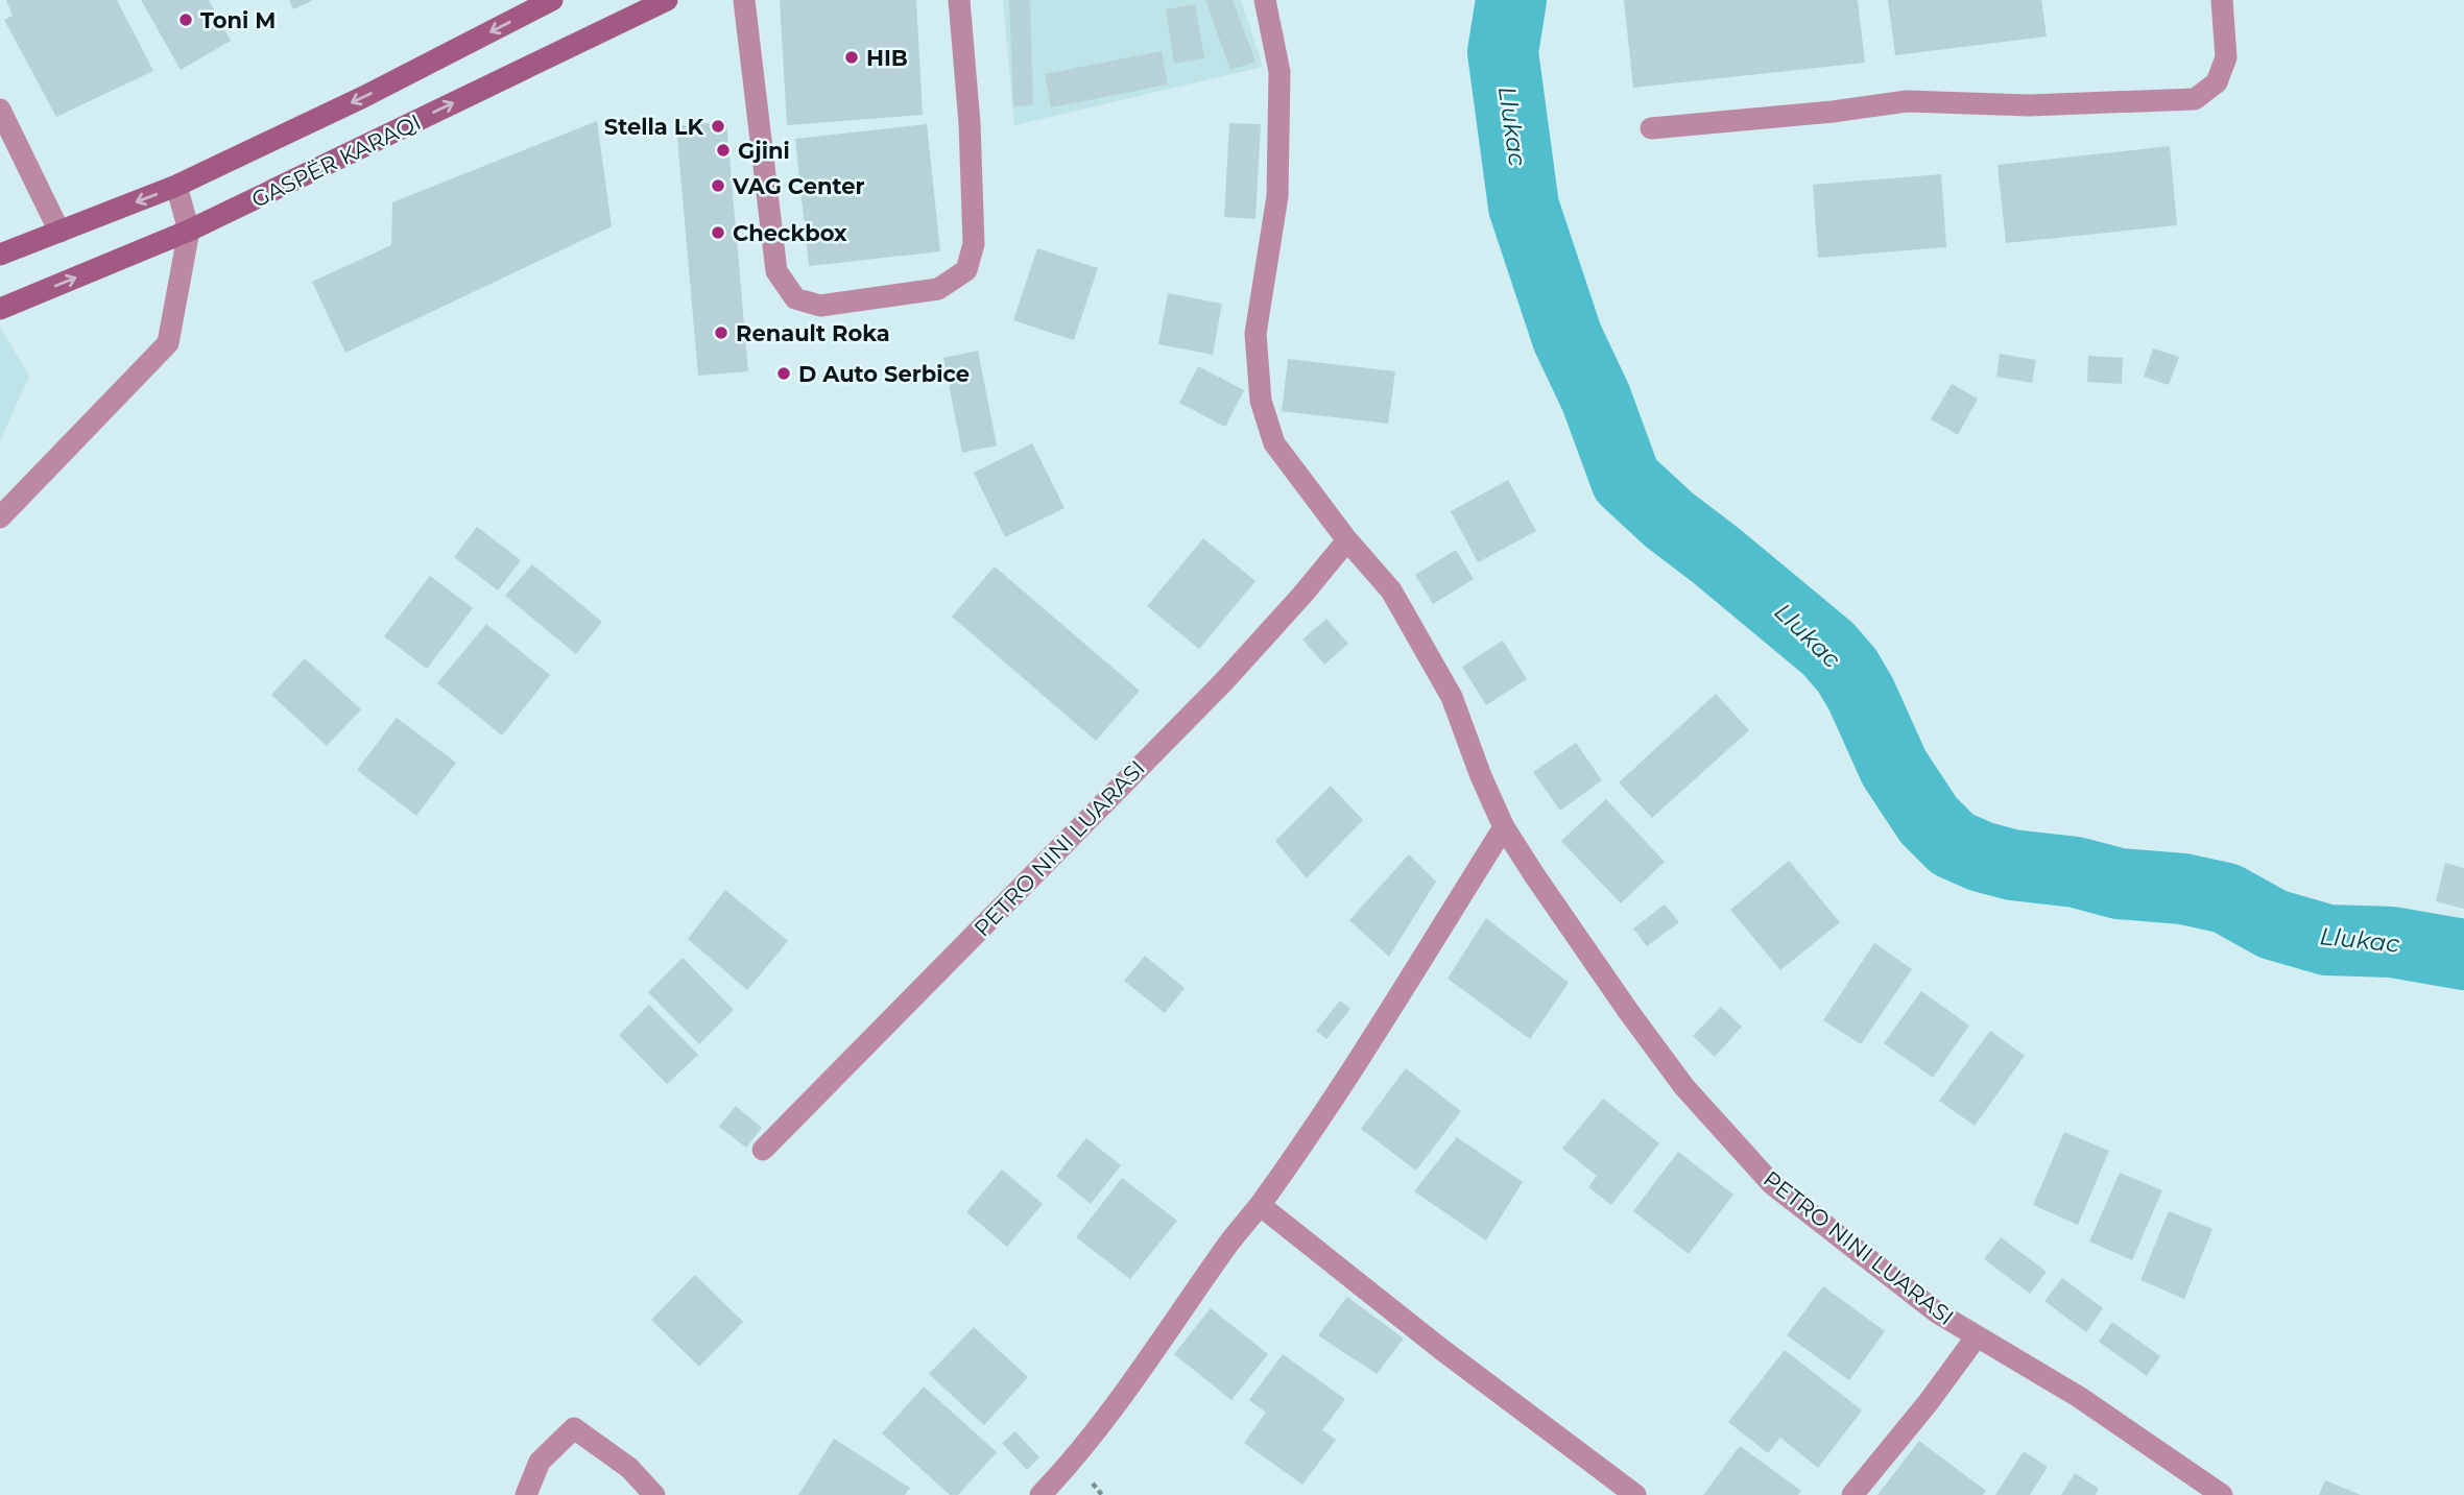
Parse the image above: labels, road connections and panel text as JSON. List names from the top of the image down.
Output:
{
  "streets": {
    "main road": ["GASPËR KARAQI"],
    "street": ["PETRO NINI LUARASI"]
  },
  "water": ["Llukac"],
  "places": [
    "Toni M",
    "HIB",
    "Stella LK",
    "Gjini",
    "VAG Center",
    "Checkbox",
    "Renault Roka",
    "D Auto Serbice"
  ]
}
